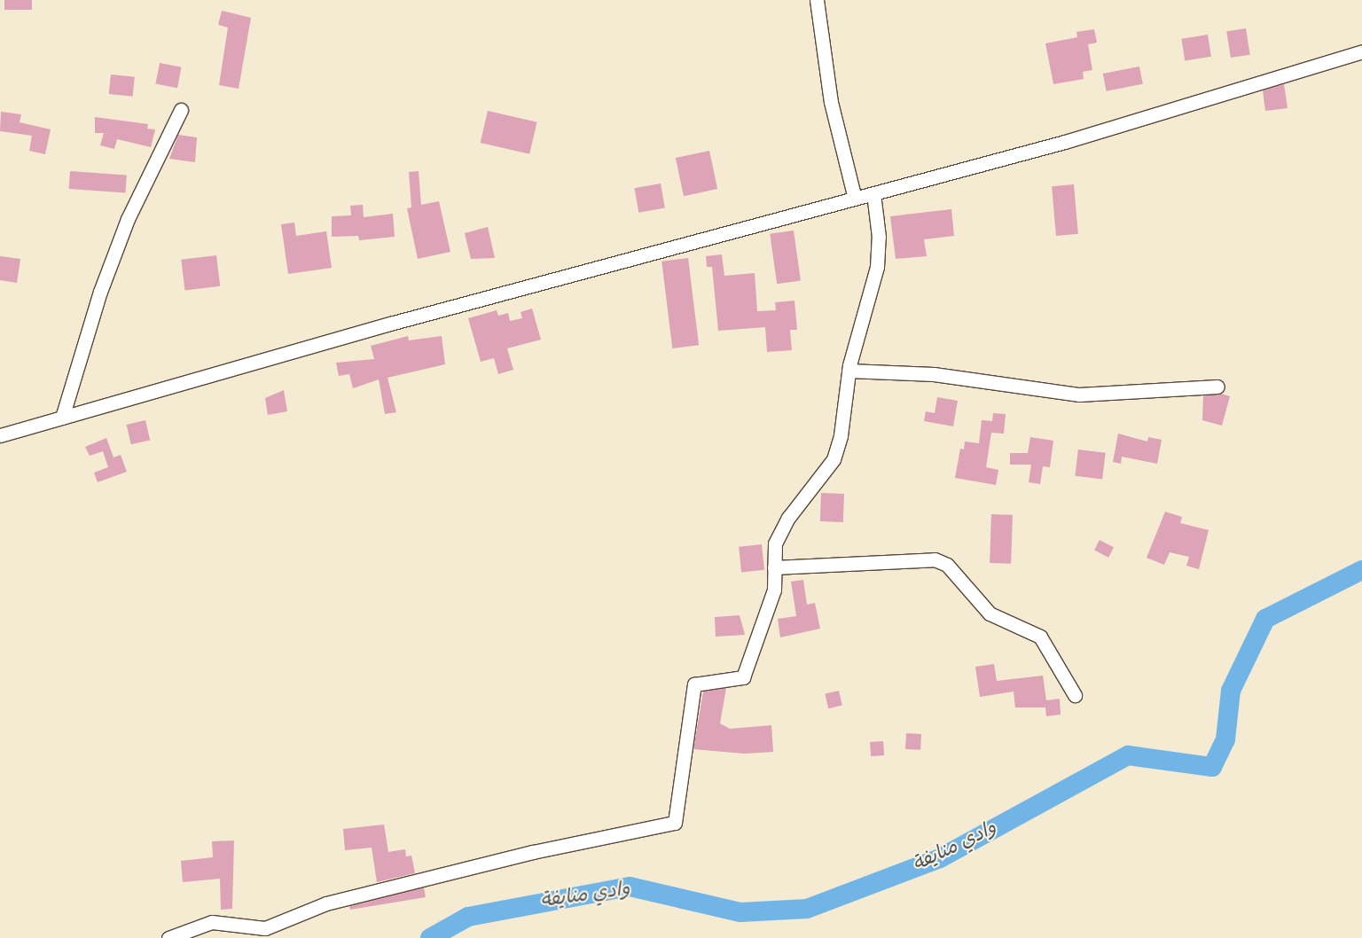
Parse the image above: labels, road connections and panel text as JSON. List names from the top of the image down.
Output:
{
  "water": ["وادي منايفة"]
}
